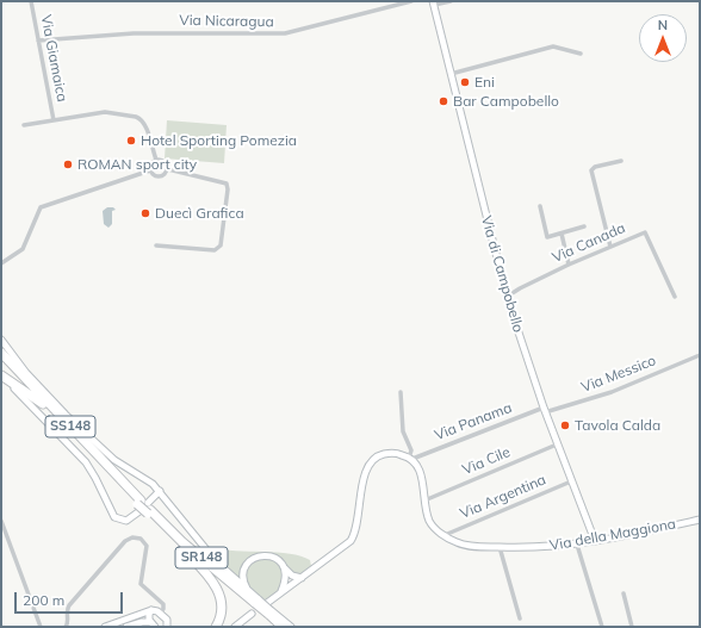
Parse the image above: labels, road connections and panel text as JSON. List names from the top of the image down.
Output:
{
  "streets": {
    "highway": ["SS148", "SR148"],
    "street": [
      "Via Nicaragua",
      "Via Giamaica",
      "Via Canada",
      "Via di Campobello",
      "Via Messico",
      "Via Panama",
      "Via Cile",
      "Via Argentina",
      "Via della Maggiona"
    ]
  },
  "crossings": [
    ["Via Nicaragua", "Via Giamaica"],
    ["Via Canada", "Via di Campobello"],
    ["Via di Campobello", "Via Messico"],
    ["Via di Campobello", "Via Panama"],
    ["Via di Campobello", "Via Cile"],
    ["Via di Campobello", "Via Argentina"],
    ["Via di Campobello", "Via della Maggiona"],
    ["Via Messico", "Via Panama"],
    ["Via Panama", "Via della Maggiona"],
    ["SS148", "SR148"],
    ["Via Cile", "Via della Maggiona"],
    ["Via Argentina", "Via della Maggiona"]
  ],
  "places": [
    "Eni",
    "Bar Campobello",
    "Hotel Sporting Pomezia",
    "ROMAN sport city",
    "Duecì Grafica",
    "Tavola Calda"
  ],
  "scale_bar": "200 m",
  "north": "top"
}
